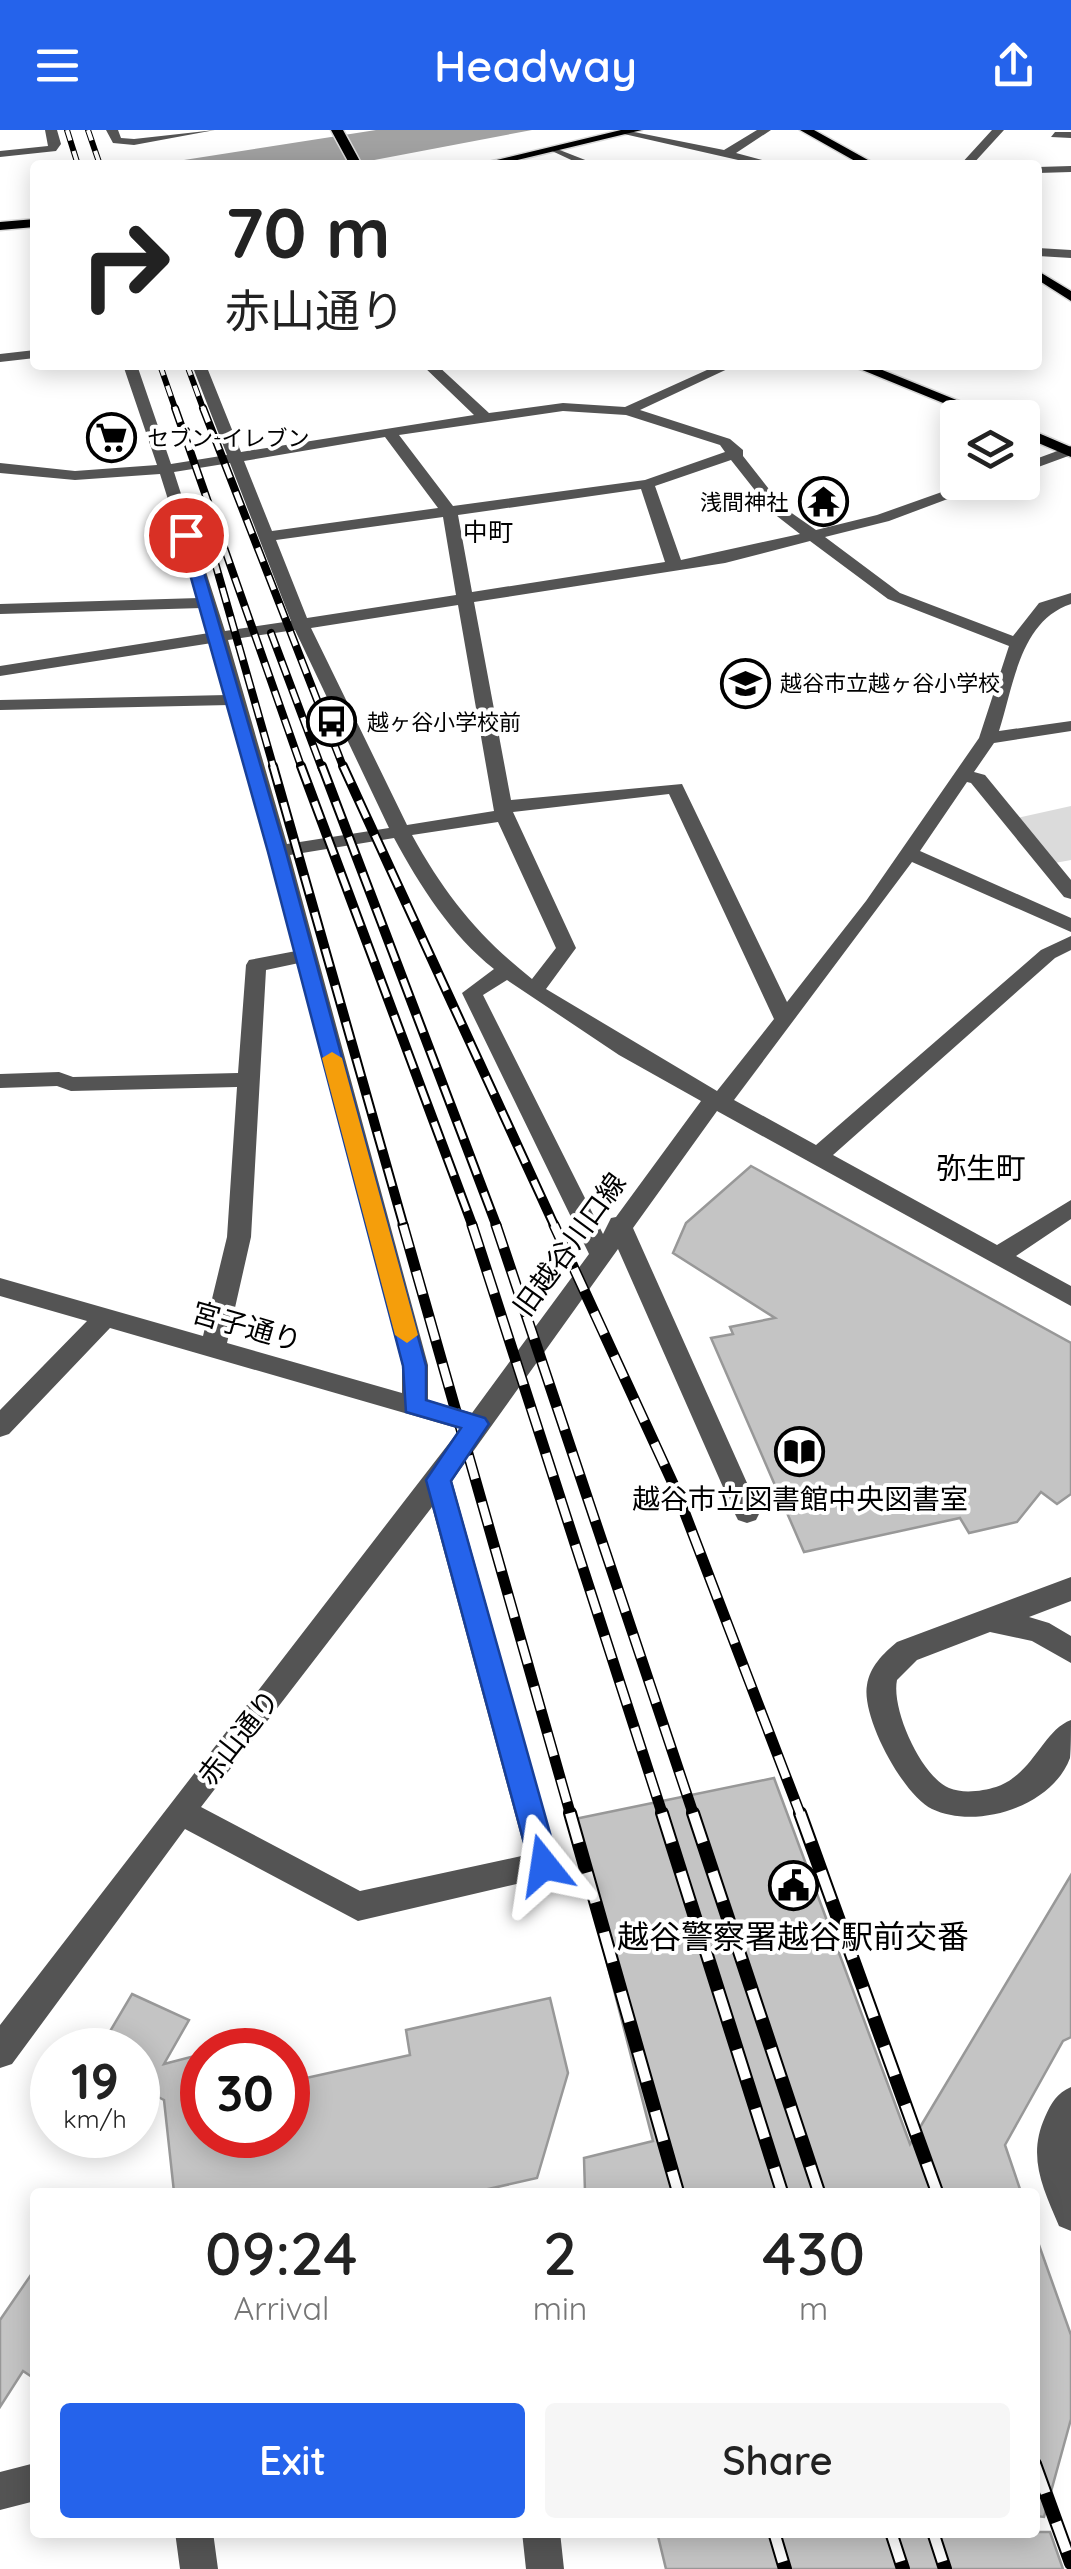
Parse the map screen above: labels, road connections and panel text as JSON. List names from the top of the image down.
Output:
{
  "streets": {
    "street": ["旧越谷川口線", "宮子通り", "赤山通り"]
  },
  "crossings": [
    ["旧越谷川口線", "宮子通り"],
    ["旧越谷川口線", "赤山通り"],
    ["宮子通り", "赤山通り"]
  ],
  "districts": ["中町", "弥生町"],
  "places": {
    "supermarket": ["セブン-イレブン"],
    "temple": ["浅間神社"],
    "school or university": ["越谷市立越ヶ谷小学校"],
    "bus stop": ["越ヶ谷小学校前"],
    "library": ["越谷市立図書館中央図書室"],
    "public building": ["越谷警察署越谷駅前交番"]
  },
  "page": {
    "header": "Headway",
    "turn": ["70 m", "赤山通り"],
    "speed": "19 km/h",
    "limit": "30",
    "eta": [
      "09:24",
      "Arrival",
      "2",
      "min",
      "430",
      "m"
    ],
    "buttons": ["Exit", "Share"]
  }
}
